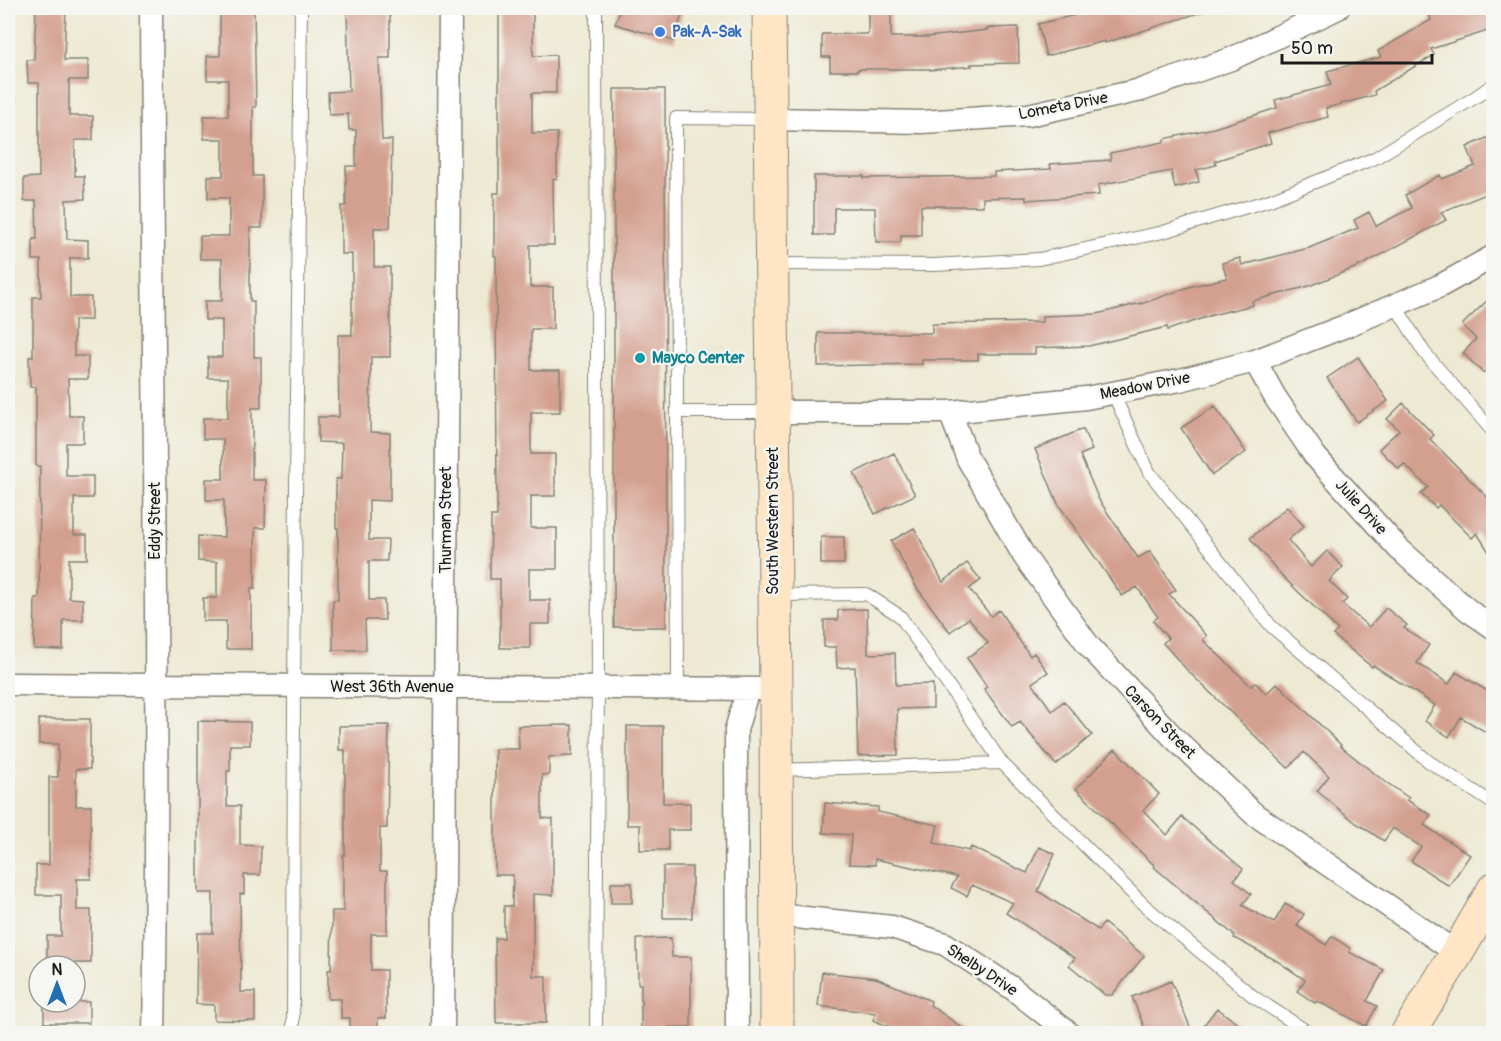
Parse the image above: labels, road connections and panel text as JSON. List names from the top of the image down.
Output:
{
  "streets": {
    "main road": ["South Western Street"],
    "street": [
      "Lometa Drive",
      "Meadow Drive",
      "Julie Drive",
      "Thurman Street",
      "Eddy Street",
      "West 36th Avenue",
      "Carson Street",
      "Shelby Drive"
    ]
  },
  "crossings": [
    ["Lometa Drive", "South Western Street"],
    ["Meadow Drive", "Julie Drive"],
    ["Meadow Drive", "South Western Street"],
    ["Meadow Drive", "Carson Street"],
    ["Thurman Street", "West 36th Avenue"],
    ["Eddy Street", "West 36th Avenue"],
    ["South Western Street", "West 36th Avenue"],
    ["South Western Street", "Shelby Drive"]
  ],
  "places": ["Pak-A-Sak", "Mayco Center"],
  "scale_bar": "50 m",
  "north": "top"
}
